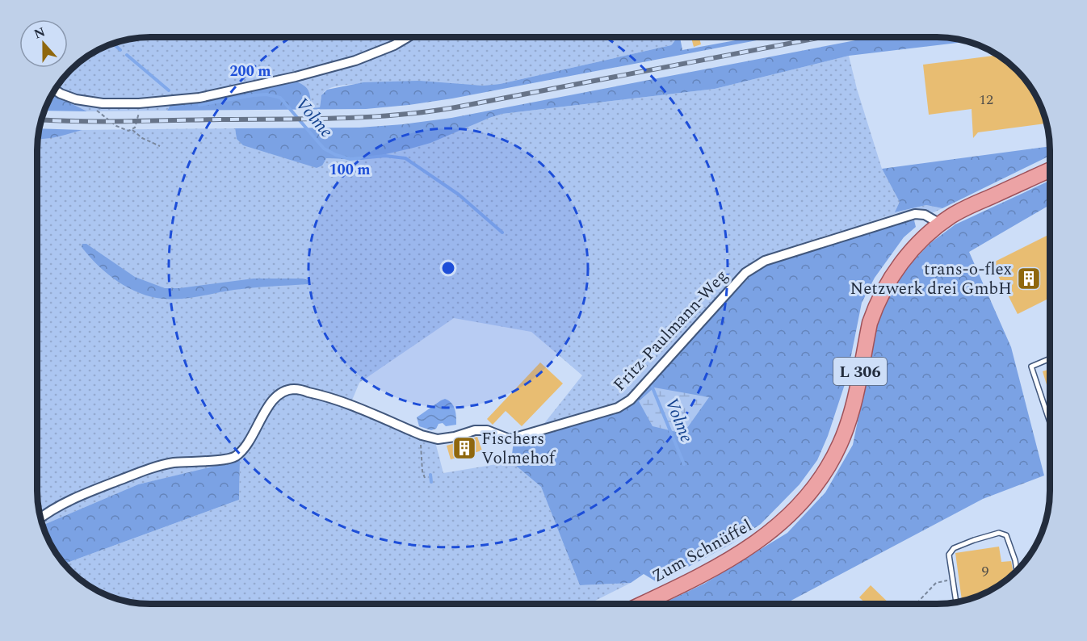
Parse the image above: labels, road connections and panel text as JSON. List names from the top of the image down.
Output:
{
  "streets": {
    "main road": ["L 306", "Zum Schnüffel"],
    "street": ["Fritz-Paulmann-Weg"]
  },
  "crossings": [
    ["Fritz-Paulmann-Weg", "Zum Schnüffel"]
  ],
  "water": ["Volme"],
  "places": {
    "building": ["trans-o-flex Netzwerk drei GmbH", "Fischers Volmehof"]
  },
  "house_numbers": ["12", "9"],
  "north": "top",
  "rings": ["200 m", "100 m"]
}
